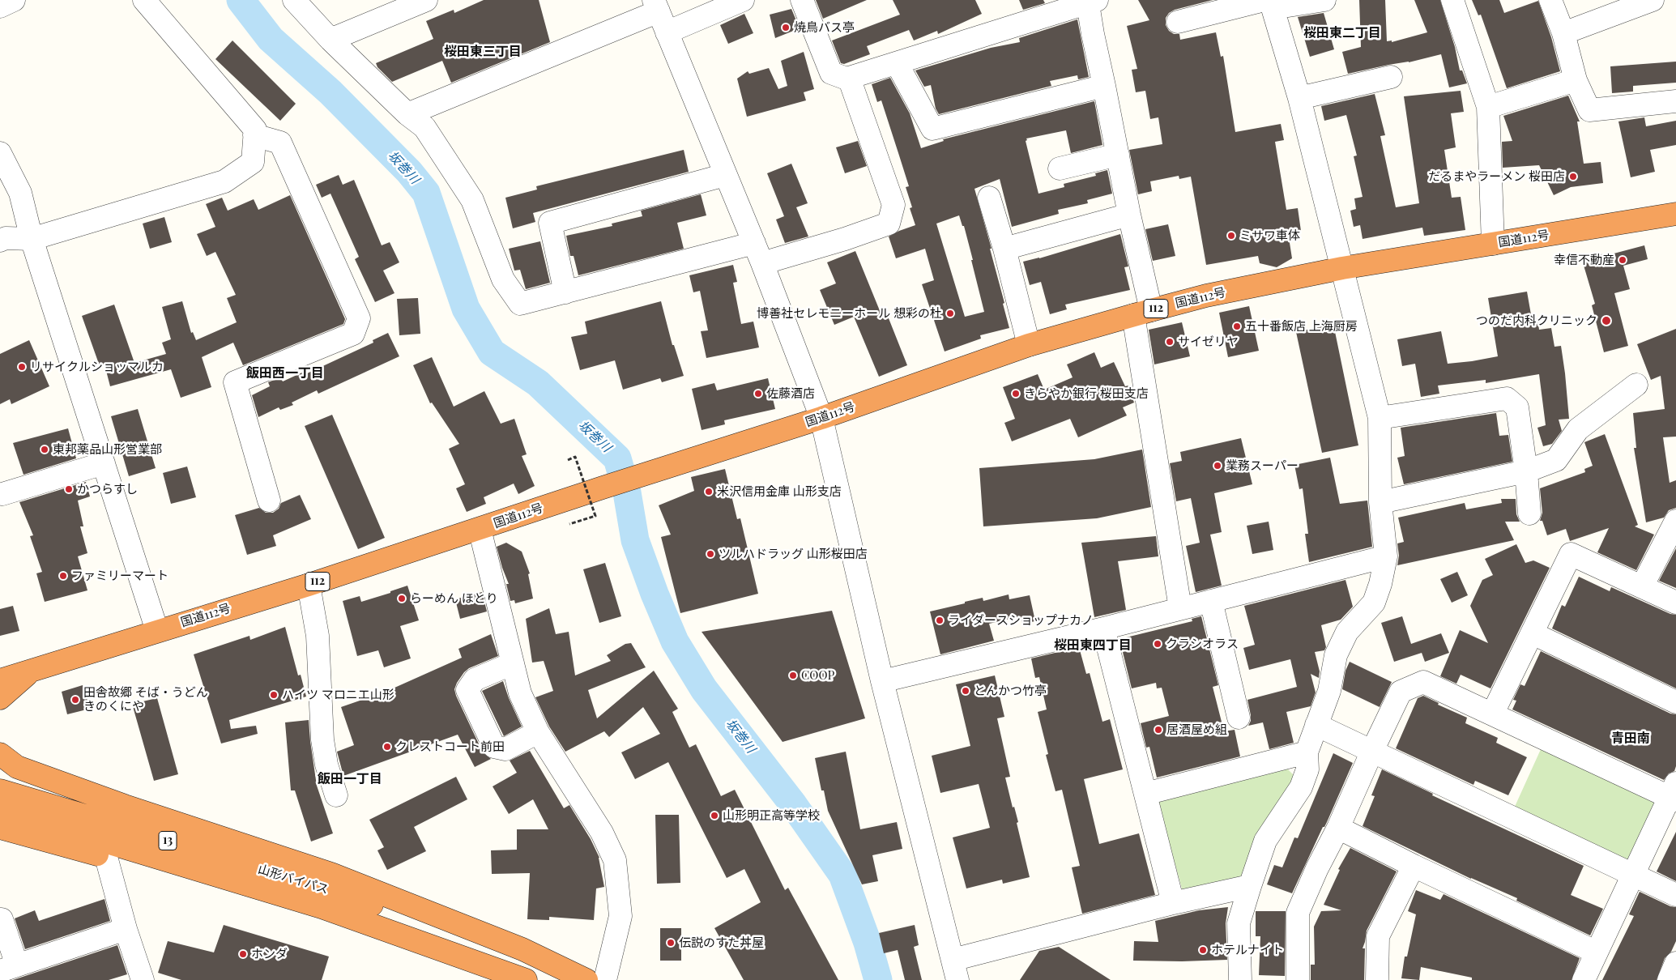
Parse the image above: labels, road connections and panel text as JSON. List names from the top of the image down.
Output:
{
  "streets": {
    "highway": [
      "国道112号",
      "112",
      "13",
      "山形バイパス"
    ]
  },
  "districts": [
    "桜田東二丁目",
    "桜田東三丁目",
    "飯田西一丁目",
    "桜田東四丁目",
    "青田南",
    "飯田一丁目"
  ],
  "water": ["坂巻川"],
  "places": [
    "焼鳥バス亭",
    "だるまやラーメン 桜田店",
    "ミサワ車体",
    "幸信不動産",
    "博善社セレモニーホール 想彩の杜",
    "つのだ内科クリニック",
    "五十番飯店 上海厨房",
    "サイゼリヤ",
    "リサイクルショッマルカ",
    "佐藤酒店",
    "きらやか銀行 桜田支店",
    "東邦薬品山形営業部",
    "業務スーパー",
    "かつらすし",
    "米沢信用金庫 山形支店",
    "ツルハドラッグ 山形桜田店",
    "ファミリーマート",
    "らーめん ほとり",
    "ライダースショップナカノ",
    "クラシオラス",
    "COOP",
    "とんかつ竹亭",
    "ハイツ マロニエ山形",
    "田舎故郷 そば・うどん きのくにや",
    "居酒屋め組",
    "クレストコート前田",
    "山形明正高等学校",
    "伝説のすた丼屋",
    "ホテルナイト",
    "ホンダ"
  ]
}
